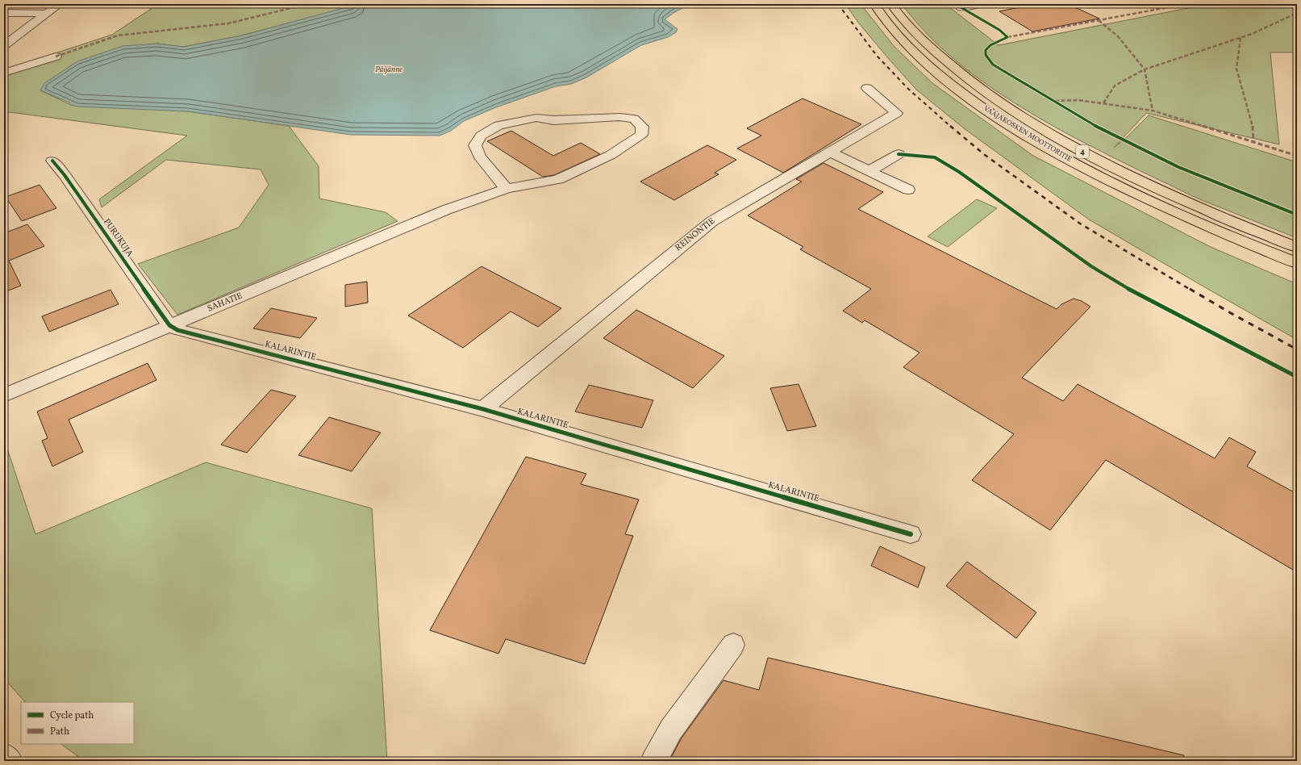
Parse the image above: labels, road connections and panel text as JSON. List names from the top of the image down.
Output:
{
  "streets": {
    "highway": ["VAAJAKOSKEN MOOTTORITIE", "4"],
    "street": [
      "REINONTIE",
      "PURUKUJA",
      "SAHATIE",
      "KALARINTIE"
    ]
  },
  "crossings": [
    ["REINONTIE", "KALARINTIE"],
    ["PURUKUJA", "SAHATIE"],
    ["PURUKUJA", "KALARINTIE"],
    ["SAHATIE", "KALARINTIE"]
  ],
  "water": ["Päijänne"],
  "legend": ["Cycle path", "Path"]
}
